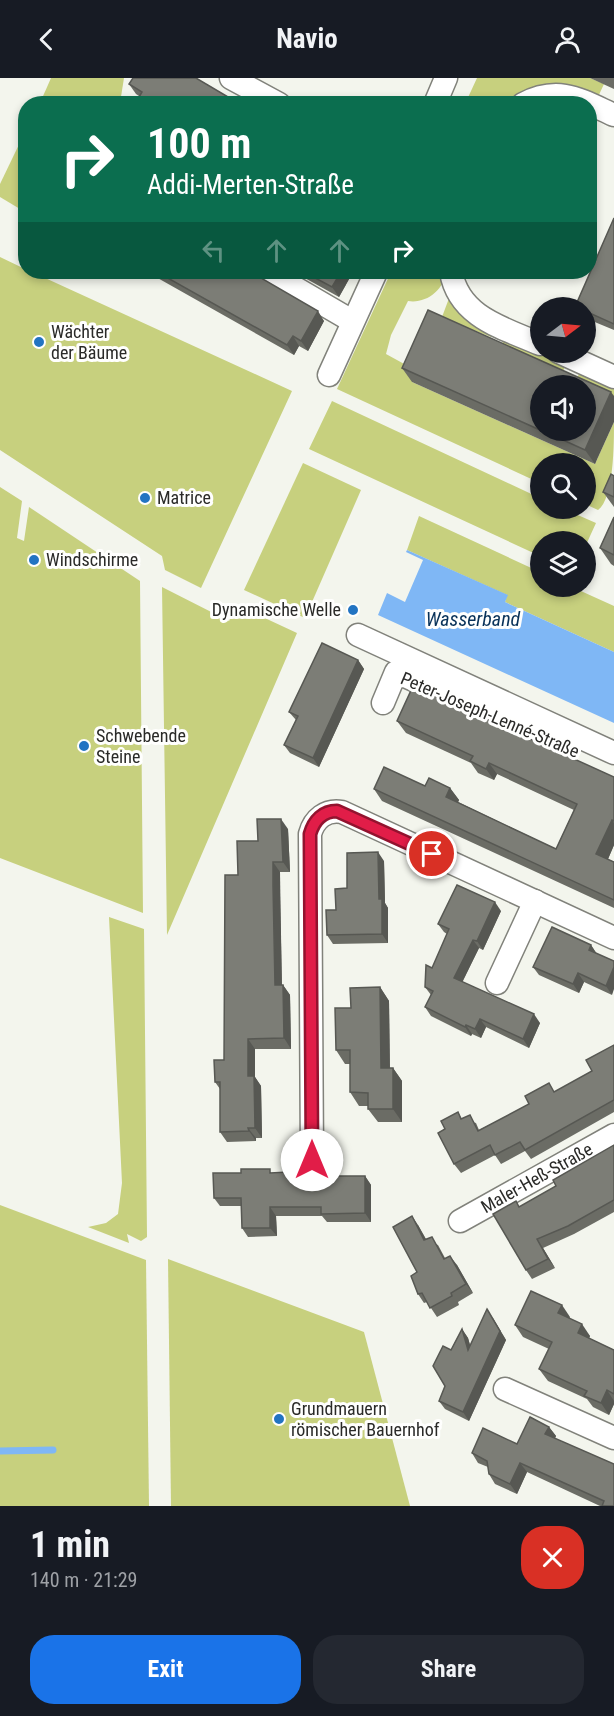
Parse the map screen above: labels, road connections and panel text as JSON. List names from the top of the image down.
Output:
{
  "streets": {
    "street": ["Peter-Joseph-Lenné-Straße", "Maler-Heß-Straße"]
  },
  "water": ["Wasserband"],
  "places": [
    "Wächter der Bäume",
    "Matrice",
    "Windschirme",
    "Dynamische Welle",
    "Schwebende Steine",
    "Grundmauern römischer Bauernhof"
  ],
  "north": "right",
  "page": {
    "header": "Navio",
    "turn": ["100 m", "Addi-Merten-Straße"],
    "heading": ["1 min", "140 m · 21:29"],
    "buttons": ["Exit", "Share"]
  }
}
